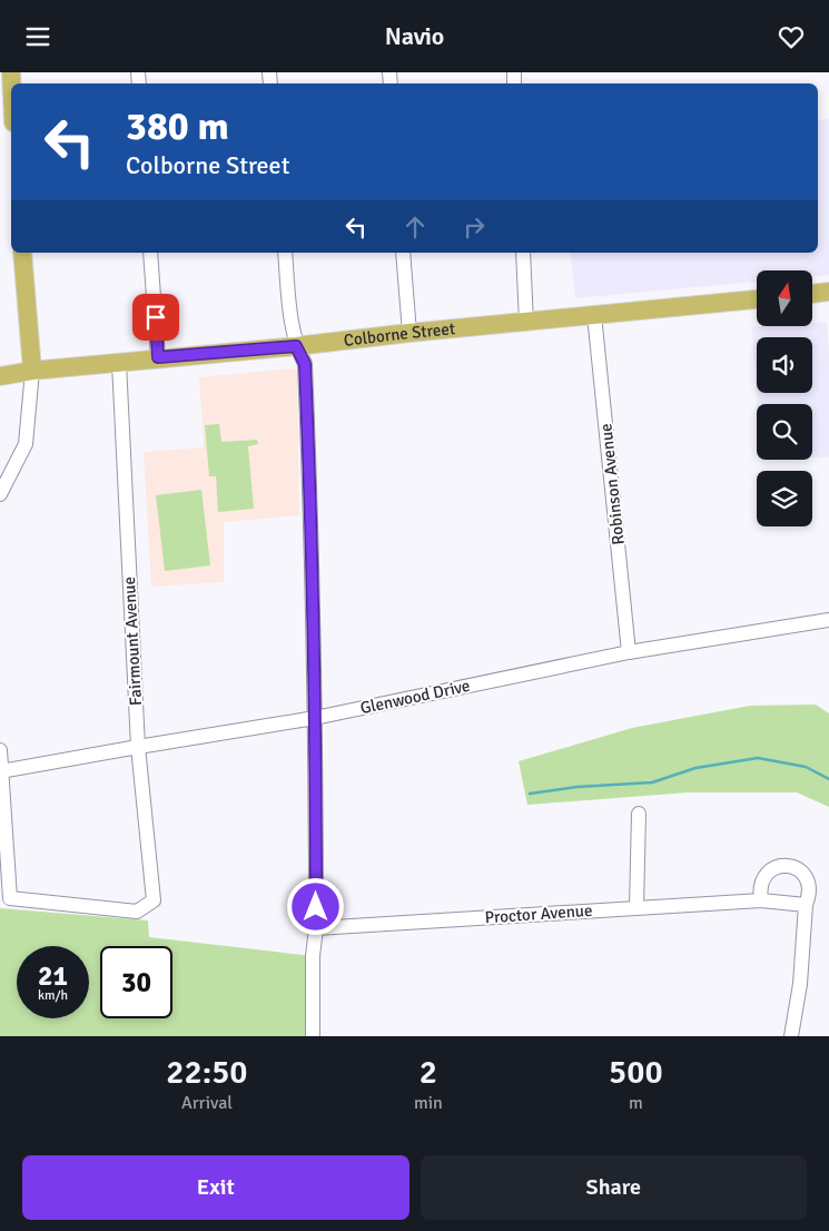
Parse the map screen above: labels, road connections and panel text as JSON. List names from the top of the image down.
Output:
{
  "streets": {
    "main road": ["Colborne Street"],
    "street": [
      "Robinson Avenue",
      "Fairmount Avenue",
      "Glenwood Drive",
      "Proctor Avenue"
    ]
  },
  "crossings": [
    ["Colborne Street", "Robinson Avenue"],
    ["Colborne Street", "Fairmount Avenue"],
    ["Robinson Avenue", "Glenwood Drive"],
    ["Fairmount Avenue", "Glenwood Drive"]
  ],
  "north": "top",
  "page": {
    "header": "Navio",
    "turn": ["380 m", "Colborne Street"],
    "speed": "21 km/h",
    "limit": "30",
    "eta": [
      "22:50",
      "Arrival",
      "2",
      "min",
      "500",
      "m"
    ],
    "buttons": ["Exit", "Share"]
  }
}
